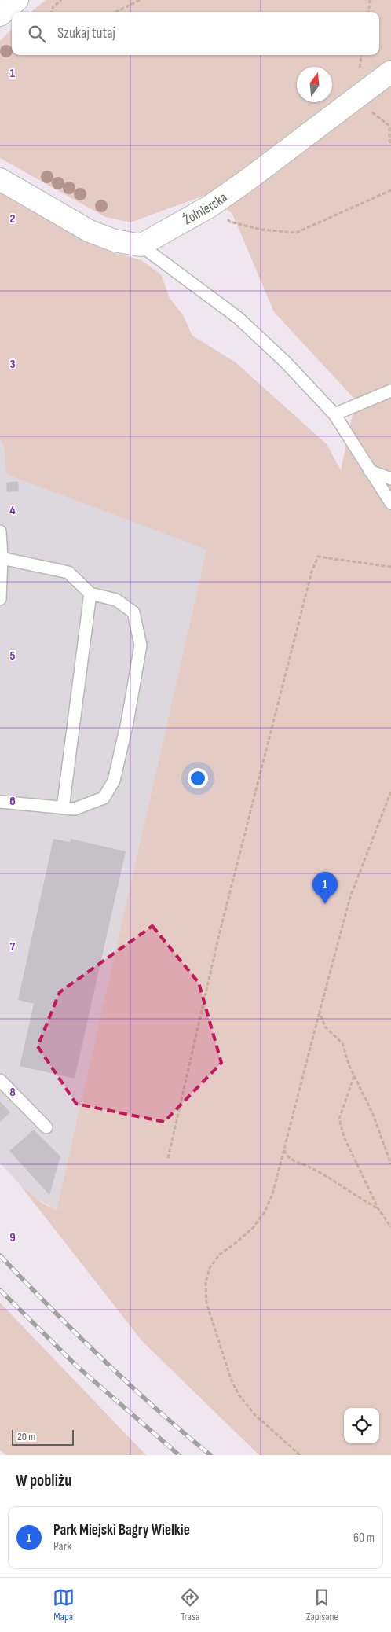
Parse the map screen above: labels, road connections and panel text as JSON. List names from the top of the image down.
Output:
{
  "streets": {
    "street": ["Żołnierska"]
  },
  "scale_bar": "20 m",
  "north": "top",
  "page": {
    "search": "Szukaj tutaj",
    "pins": "1",
    "scale": "20 m",
    "heading": "W pobliżu",
    "list": [
      {
        "mark": "1",
        "name": "Park Miejski Bagry Wielkie",
        "note": "Park",
        "value": "60 m"
      }
    ],
    "nav": ["Mapa", "Trasa", "Zapisane"]
  },
  "grid": {
    "rows": [
      "1",
      "2",
      "3",
      "4",
      "5",
      "6",
      "7",
      "8",
      "9"
    ]
  }
}
